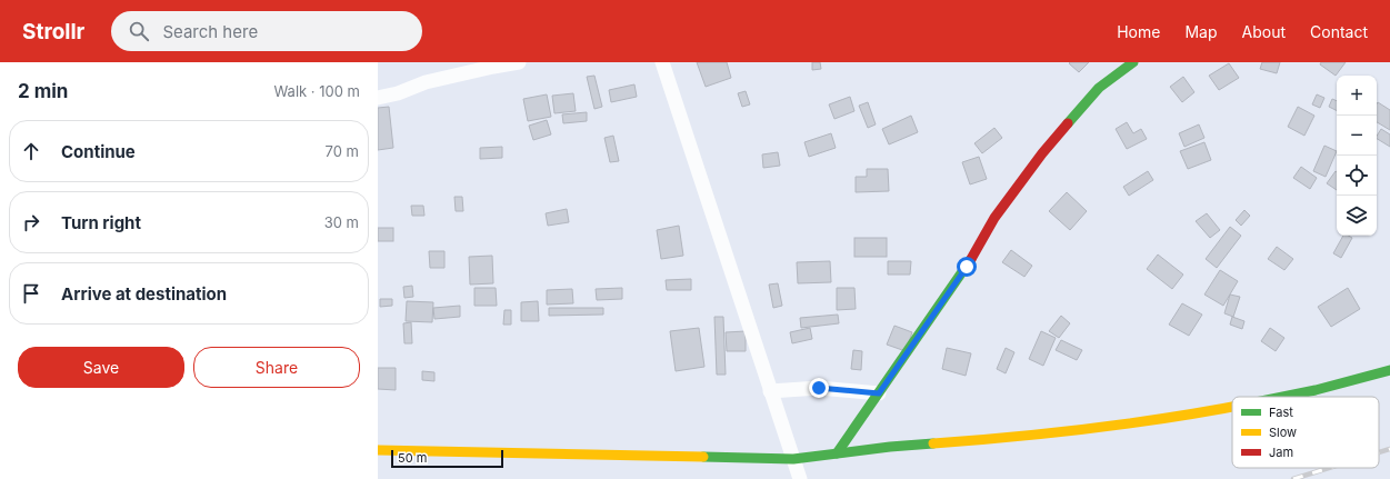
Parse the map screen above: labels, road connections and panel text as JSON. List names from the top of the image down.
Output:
{
  "legend": ["Fast", "Slow", "Jam"],
  "scale_bar": "50 m",
  "page": {
    "header": "Strollr",
    "search": "Search here",
    "nav": [
      "Home",
      "Map",
      "About",
      "Contact"
    ],
    "heading": ["2 min", "Walk · 100 m"],
    "map_buttons": ["+", "−"],
    "list": [
      ["Continue", "70 m"],
      ["Turn right", "30 m"],
      "Arrive at destination"
    ],
    "buttons": ["Save", "Share"],
    "scale": "50 m"
  }
}
